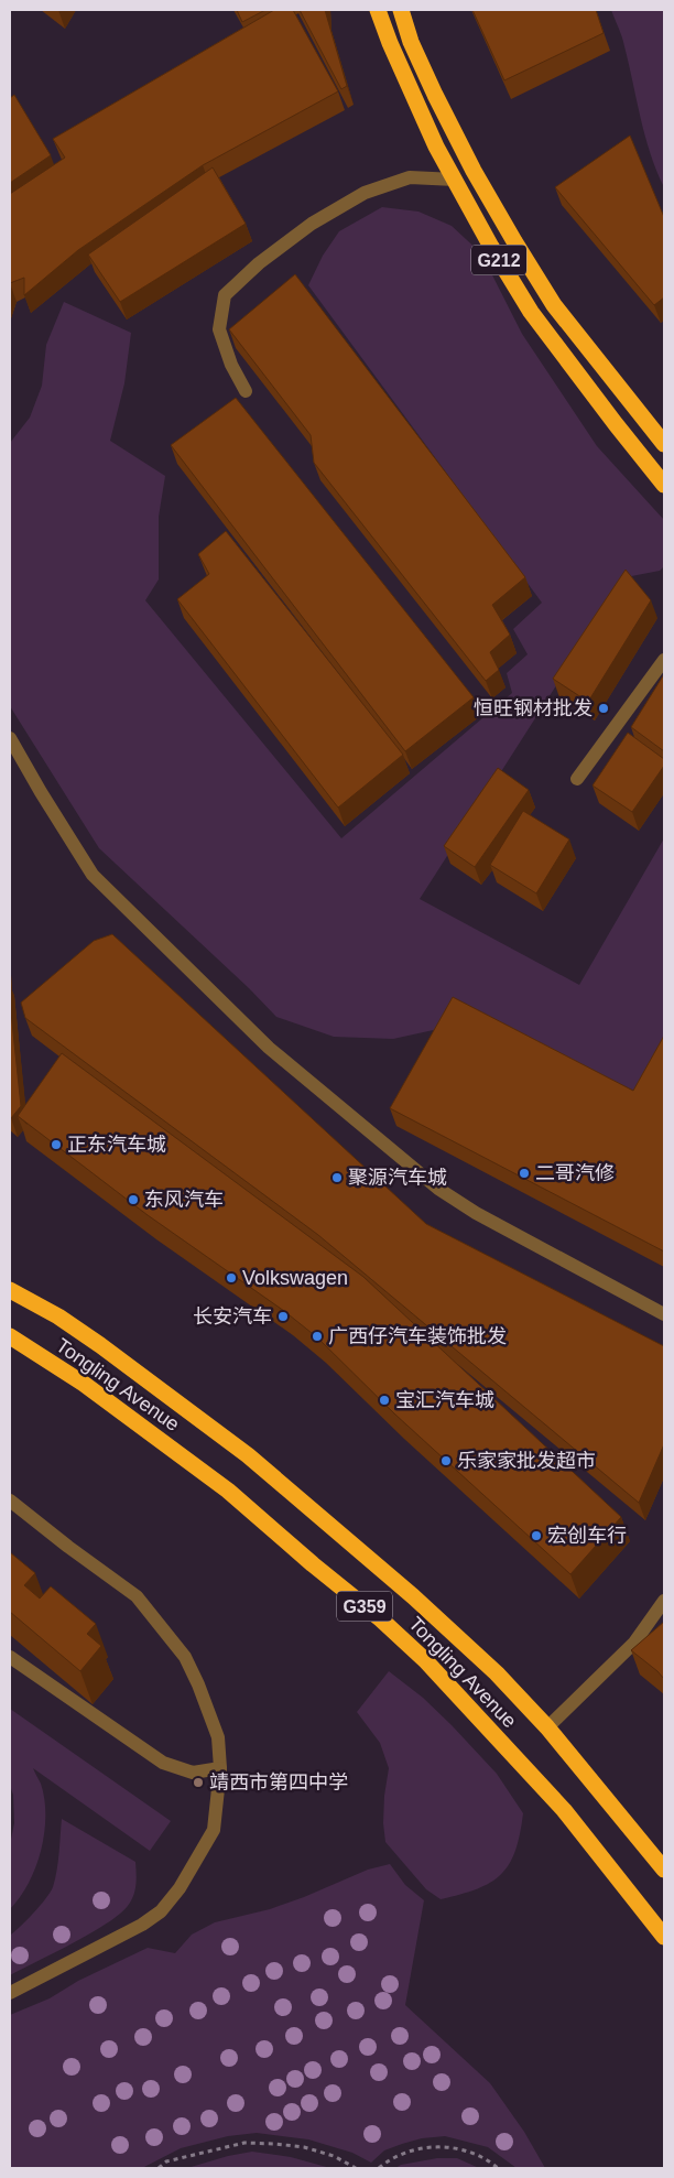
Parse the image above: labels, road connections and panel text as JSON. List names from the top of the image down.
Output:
{
  "streets": {
    "highway": ["G212", "Tongling Avenue", "G359"]
  },
  "places": [
    "恒旺钢材批发",
    "正东汽车城",
    "二哥汽修",
    "聚源汽车城",
    "东风汽车",
    "Volkswagen",
    "长安汽车",
    "广西仔汽车装饰批发",
    "宝汇汽车城",
    "乐家家批发超市",
    "宏创车行",
    "靖西市第四中学"
  ]
}
